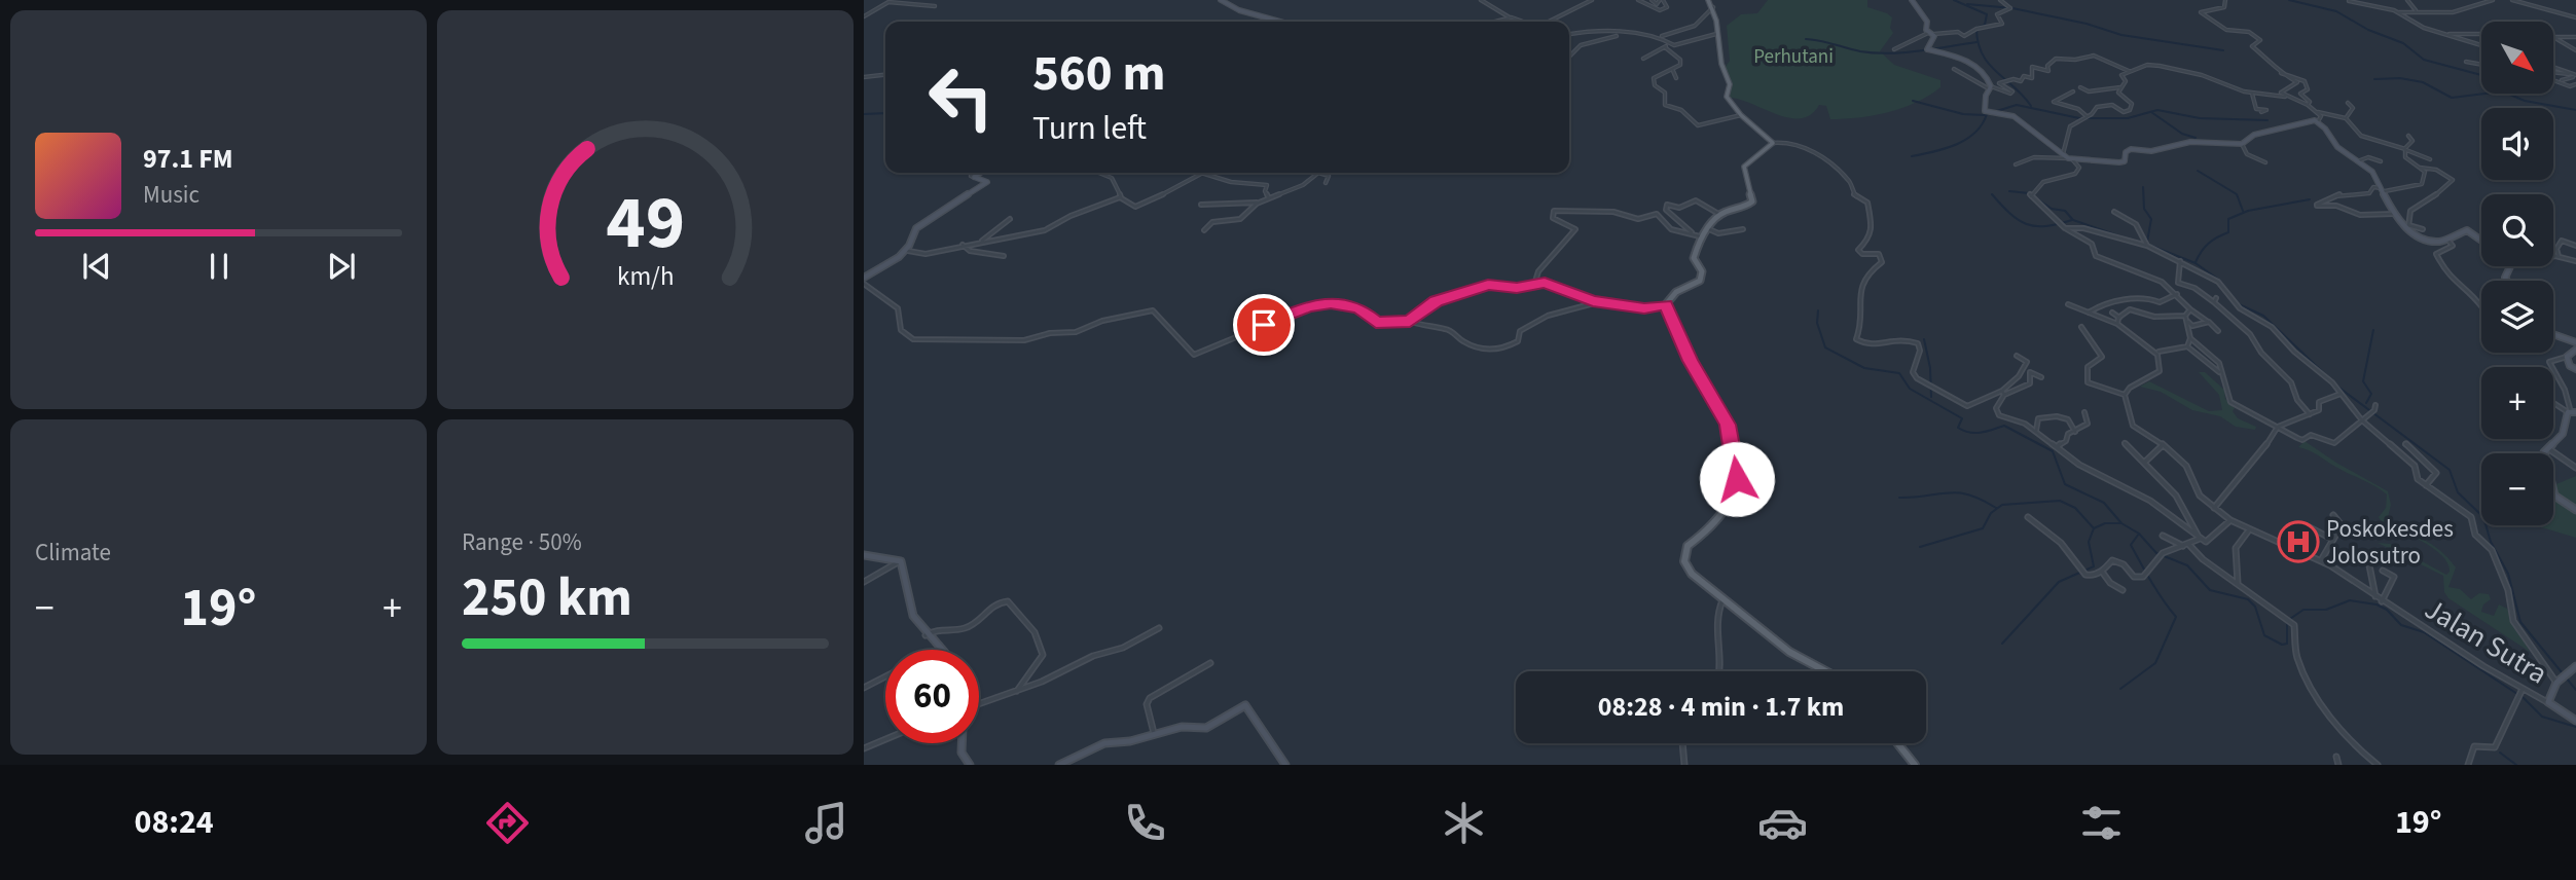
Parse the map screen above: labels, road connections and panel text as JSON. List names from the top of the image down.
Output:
{
  "streets": {
    "street": ["Jalan Sutra"]
  },
  "parks": ["Perhutani"],
  "places": {
    "hospital": ["Poskokesdes Jolosutro"]
  },
  "north": "bottom right",
  "page": {
    "map_buttons": ["+", "−"],
    "turn": ["560 m", "Turn left"],
    "song": ["97.1 FM", "Music"],
    "tile": [
      "Climate",
      ["Range · 50%", "250 km"]
    ],
    "heat": ["−", "19°", "+"],
    "limit": "60",
    "trip": "08:28 · 4 min · 1.7 km",
    "tabs": ["08:24", "19°"],
    "gauge": ["49", "km/h"]
  }
}
